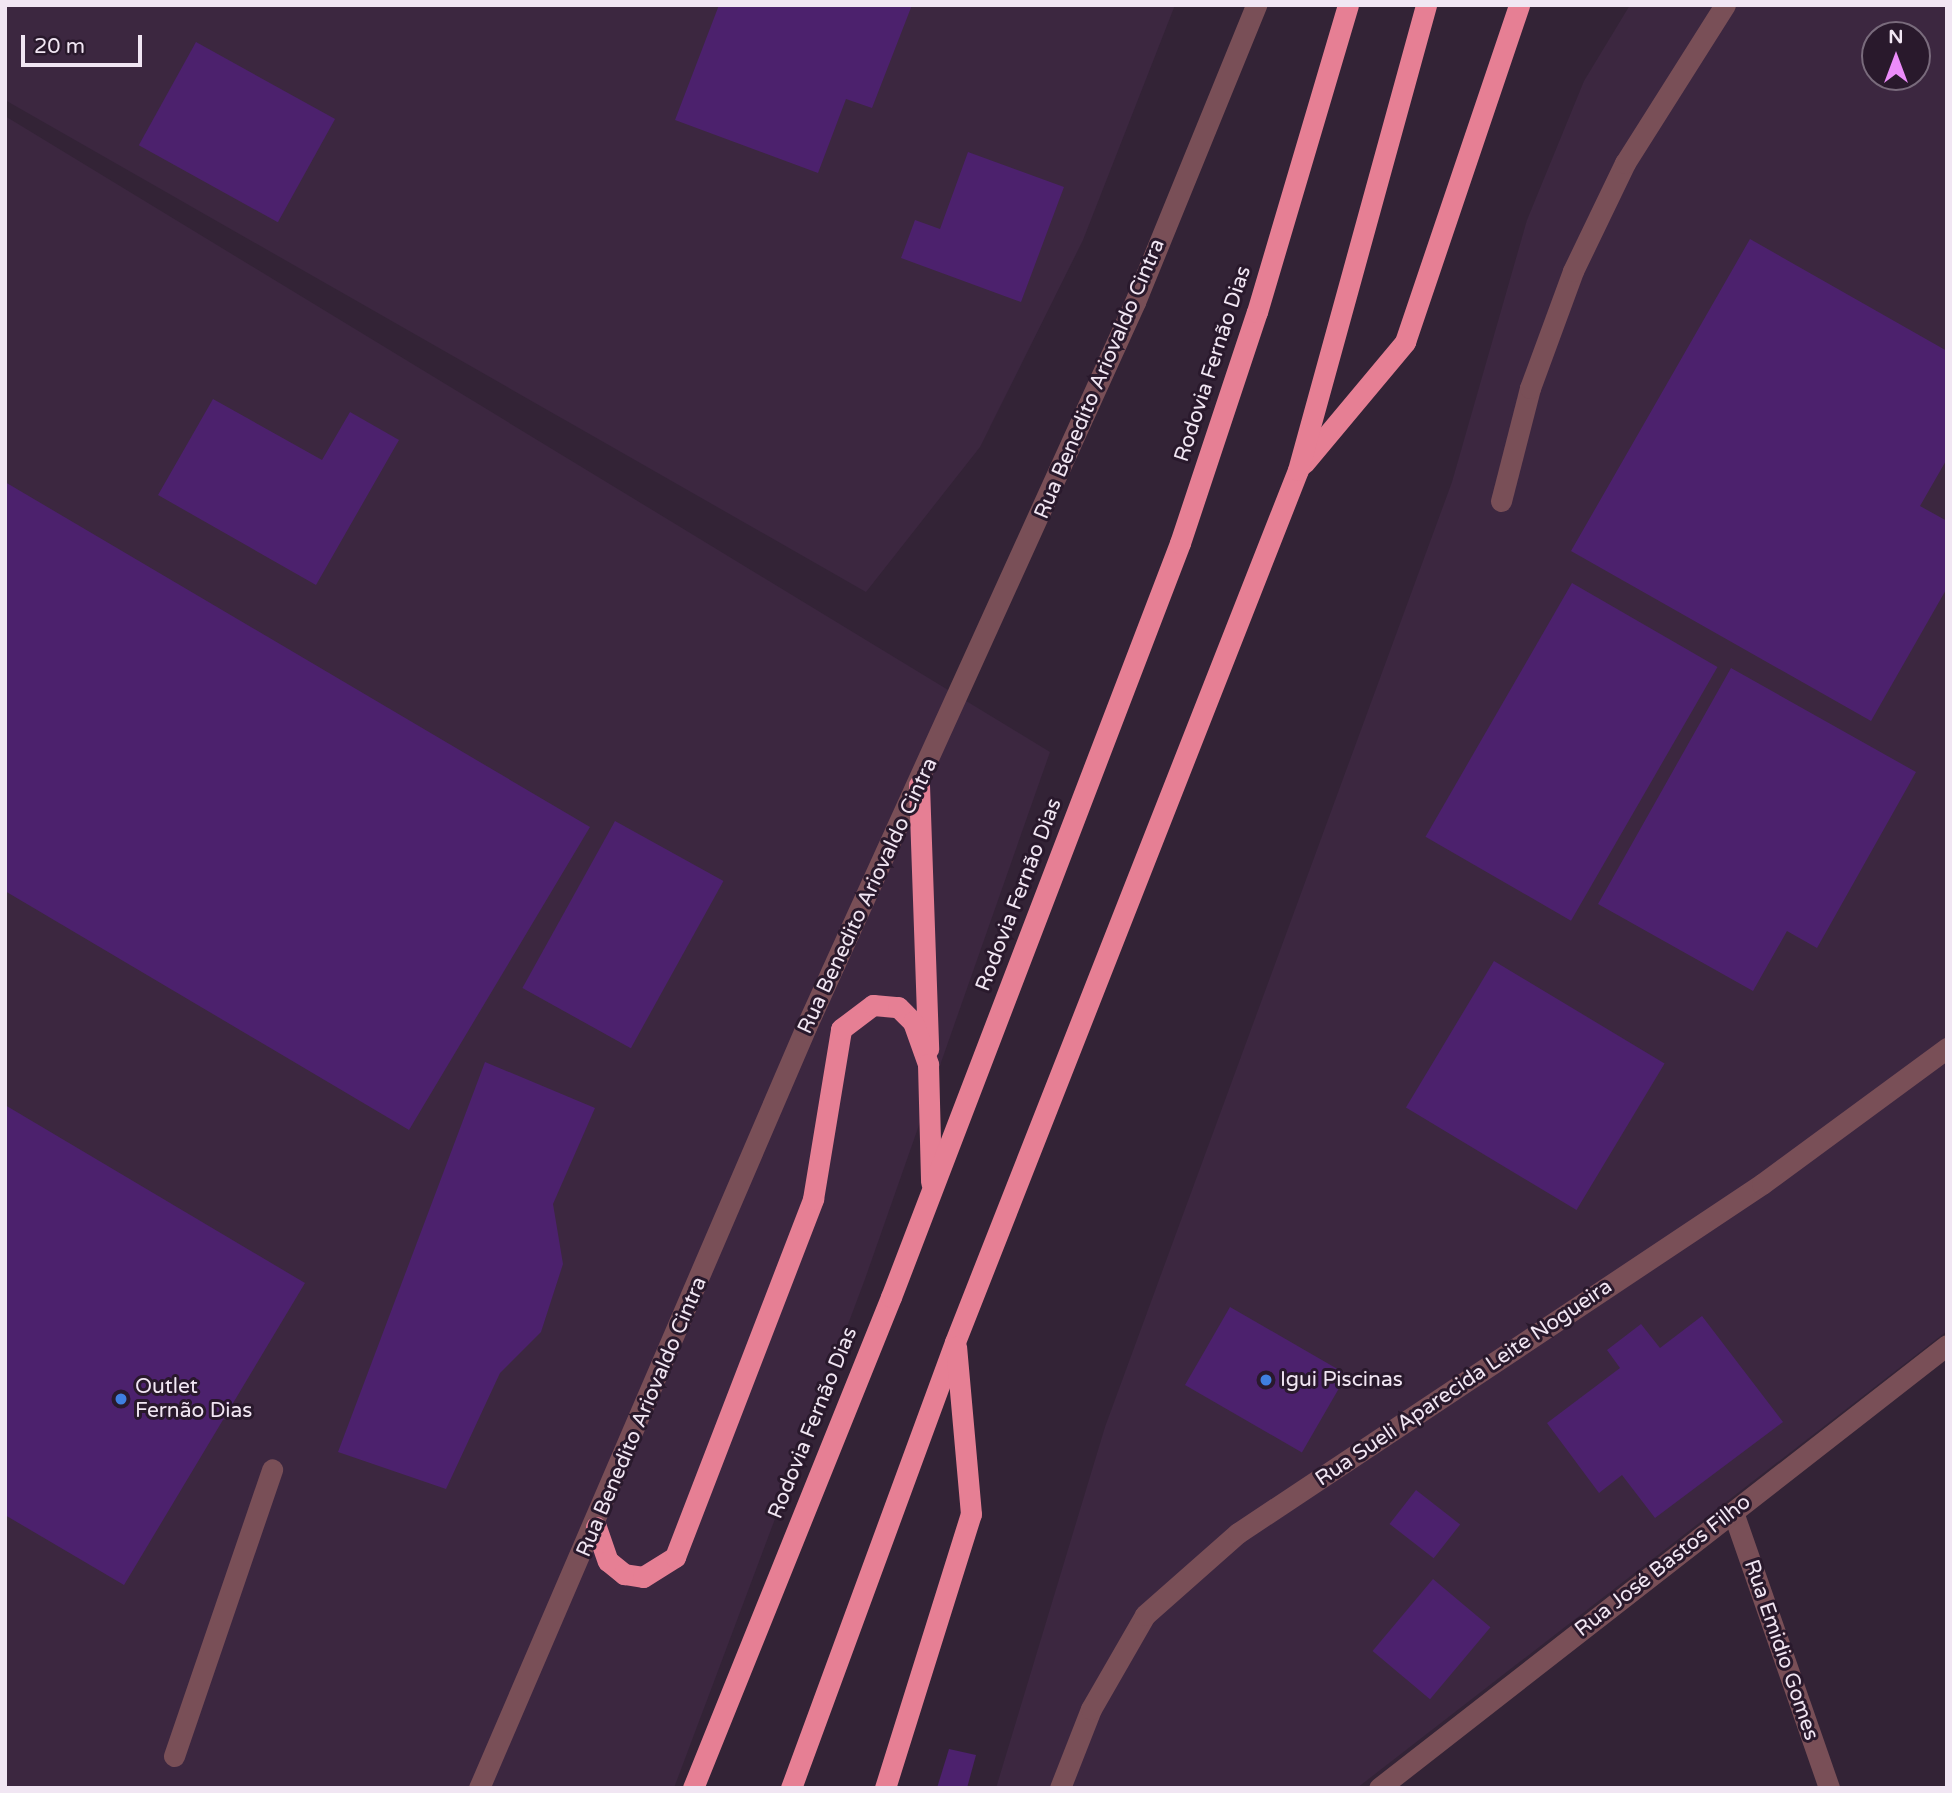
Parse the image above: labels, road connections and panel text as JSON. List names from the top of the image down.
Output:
{
  "streets": {
    "highway": ["Rodovia Fernão Dias"],
    "street": [
      "Rua Benedito Ariovaldo Cintra",
      "Rua Sueli Aparecida Leite Nogueira",
      "Rua José Bastos Filho",
      "Rua Emidio Gomes"
    ]
  },
  "crossings": [
    ["Rua José Bastos Filho", "Rua Emidio Gomes"]
  ],
  "places": ["Igui Piscinas", "Outlet Fernão Dias"],
  "scale_bar": "20 m",
  "north": "top"
}
